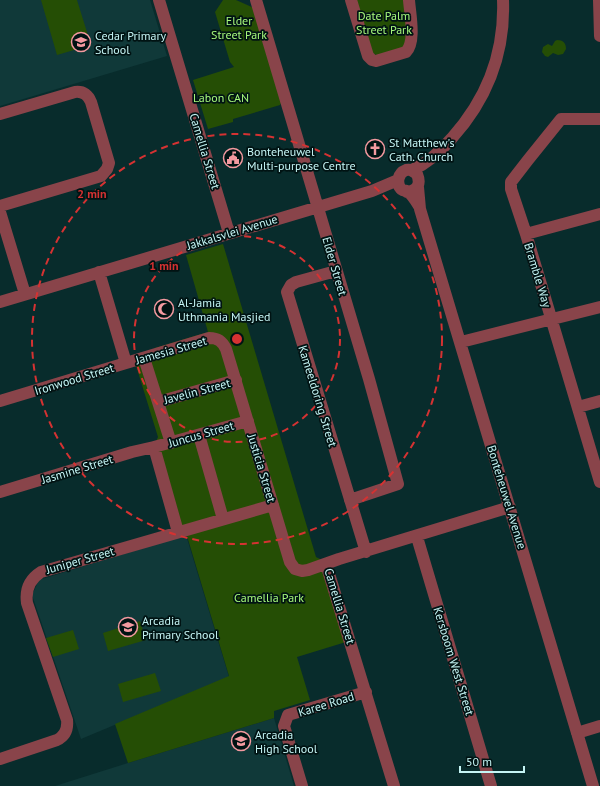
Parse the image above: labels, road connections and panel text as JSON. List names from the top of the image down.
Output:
{
  "streets": {
    "street": [
      "Camellia Street",
      "Jakkalsvlei Avenue",
      "Elder Street",
      "Bramble Way",
      "Jamesia Street",
      "Ironwood Street",
      "Javelin Street",
      "Kameeldoring Street",
      "Juncus Street",
      "Justicia Street",
      "Jasmine Street",
      "Bonteheuwel Avenue",
      "Juniper Street",
      "Kersboom West Street",
      "Karee Road"
    ]
  },
  "crossings": [
    ["Camellia Street", "Jakkalsvlei Avenue"],
    ["Camellia Street", "Kameeldoring Street"],
    ["Camellia Street", "Justicia Street"],
    ["Camellia Street", "Bonteheuwel Avenue"],
    ["Camellia Street", "Kersboom West Street"],
    ["Camellia Street", "Karee Road"],
    ["Jakkalsvlei Avenue", "Elder Street"],
    ["Jakkalsvlei Avenue", "Ironwood Street"],
    ["Jakkalsvlei Avenue", "Bonteheuwel Avenue"],
    ["Elder Street", "Kameeldoring Street"],
    ["Jamesia Street", "Ironwood Street"],
    ["Jamesia Street", "Justicia Street"],
    ["Javelin Street", "Justicia Street"],
    ["Juncus Street", "Justicia Street"],
    ["Juncus Street", "Jasmine Street"]
  ],
  "parks": [
    "Date Palm Street Park",
    "Elder Street Park",
    "Labon CAN",
    "Camellia Park"
  ],
  "places": {
    "school or university": ["Cedar Primary School", "Arcadia Primary School", "Arcadia High School"],
    "church": ["St Matthew's Cath. Church"],
    "public building": ["Bonteheuwel Multi-purpose Centre"],
    "mosque": ["Al-Jamia Uthmania Masjied"]
  },
  "scale_bar": "50 m",
  "rings": ["2 min", "1 min"]
}
